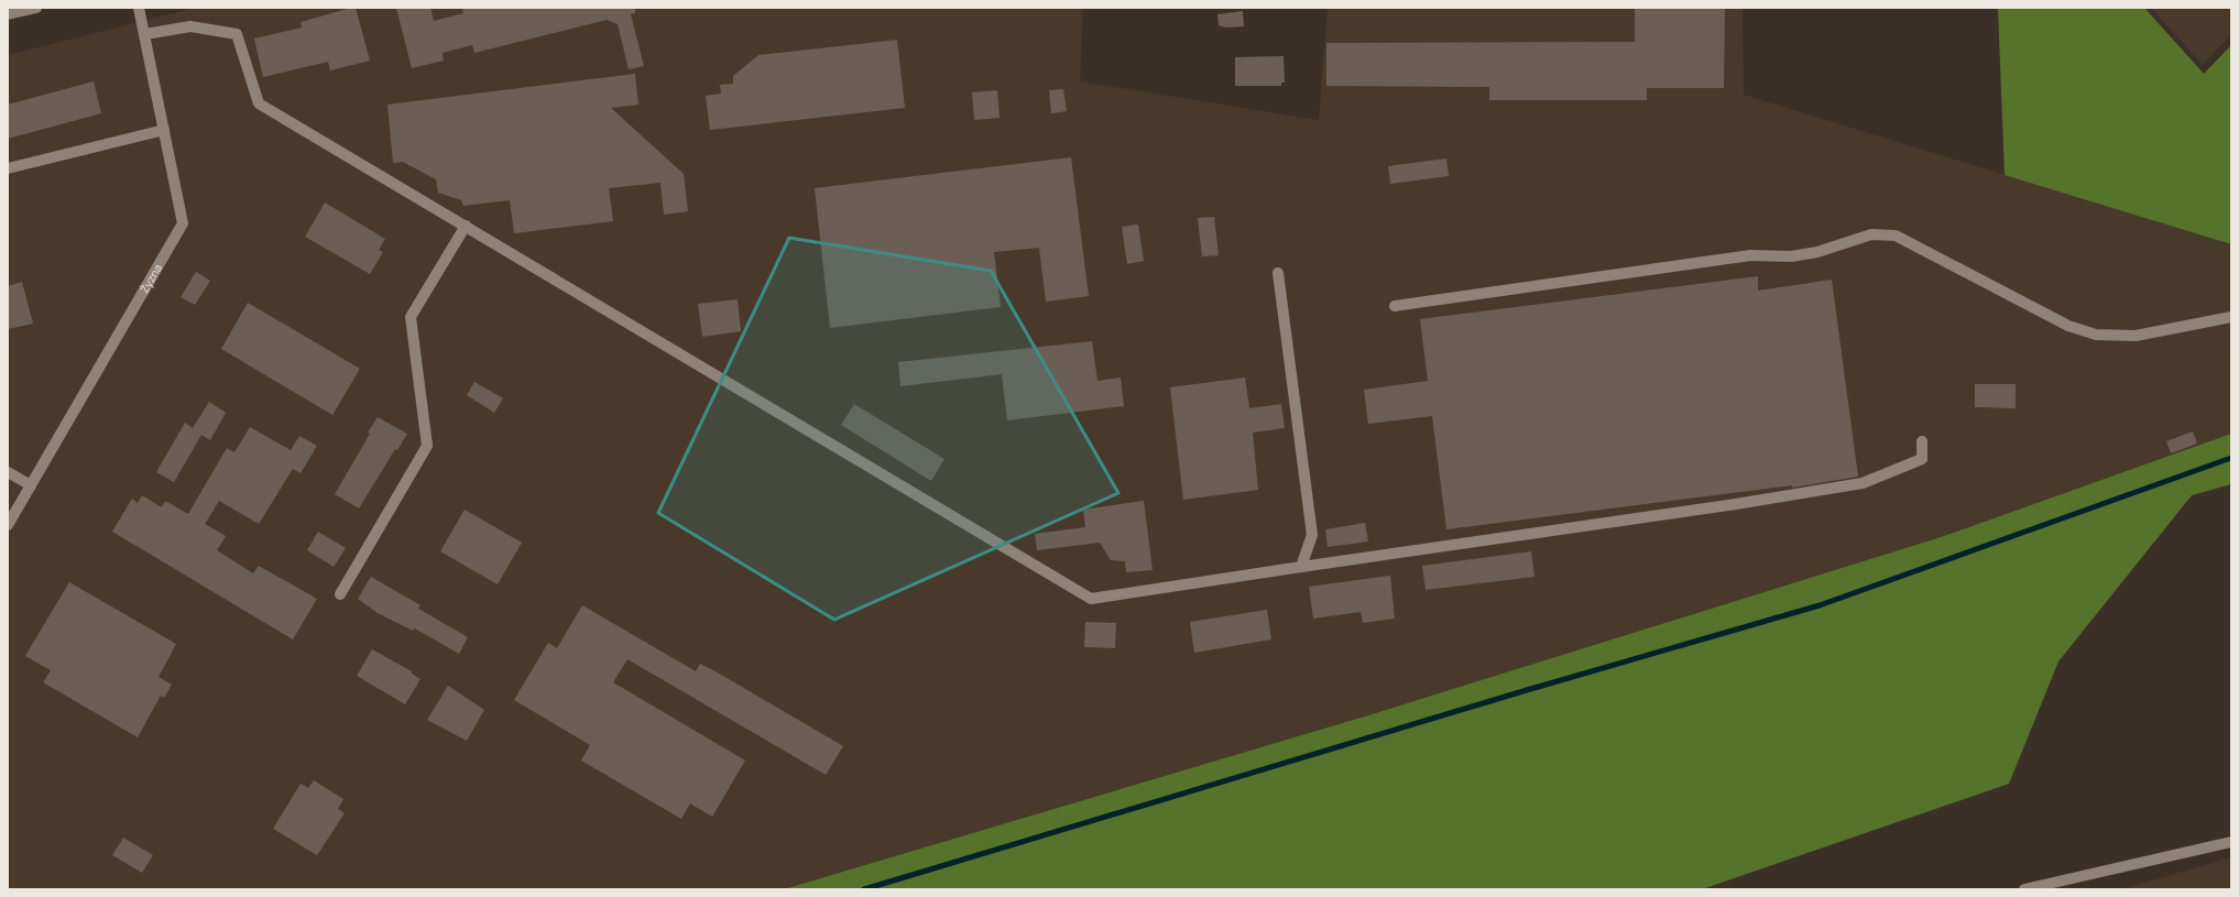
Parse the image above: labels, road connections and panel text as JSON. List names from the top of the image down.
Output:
{
  "streets": {
    "street": ["Żyzna"]
  }
}
